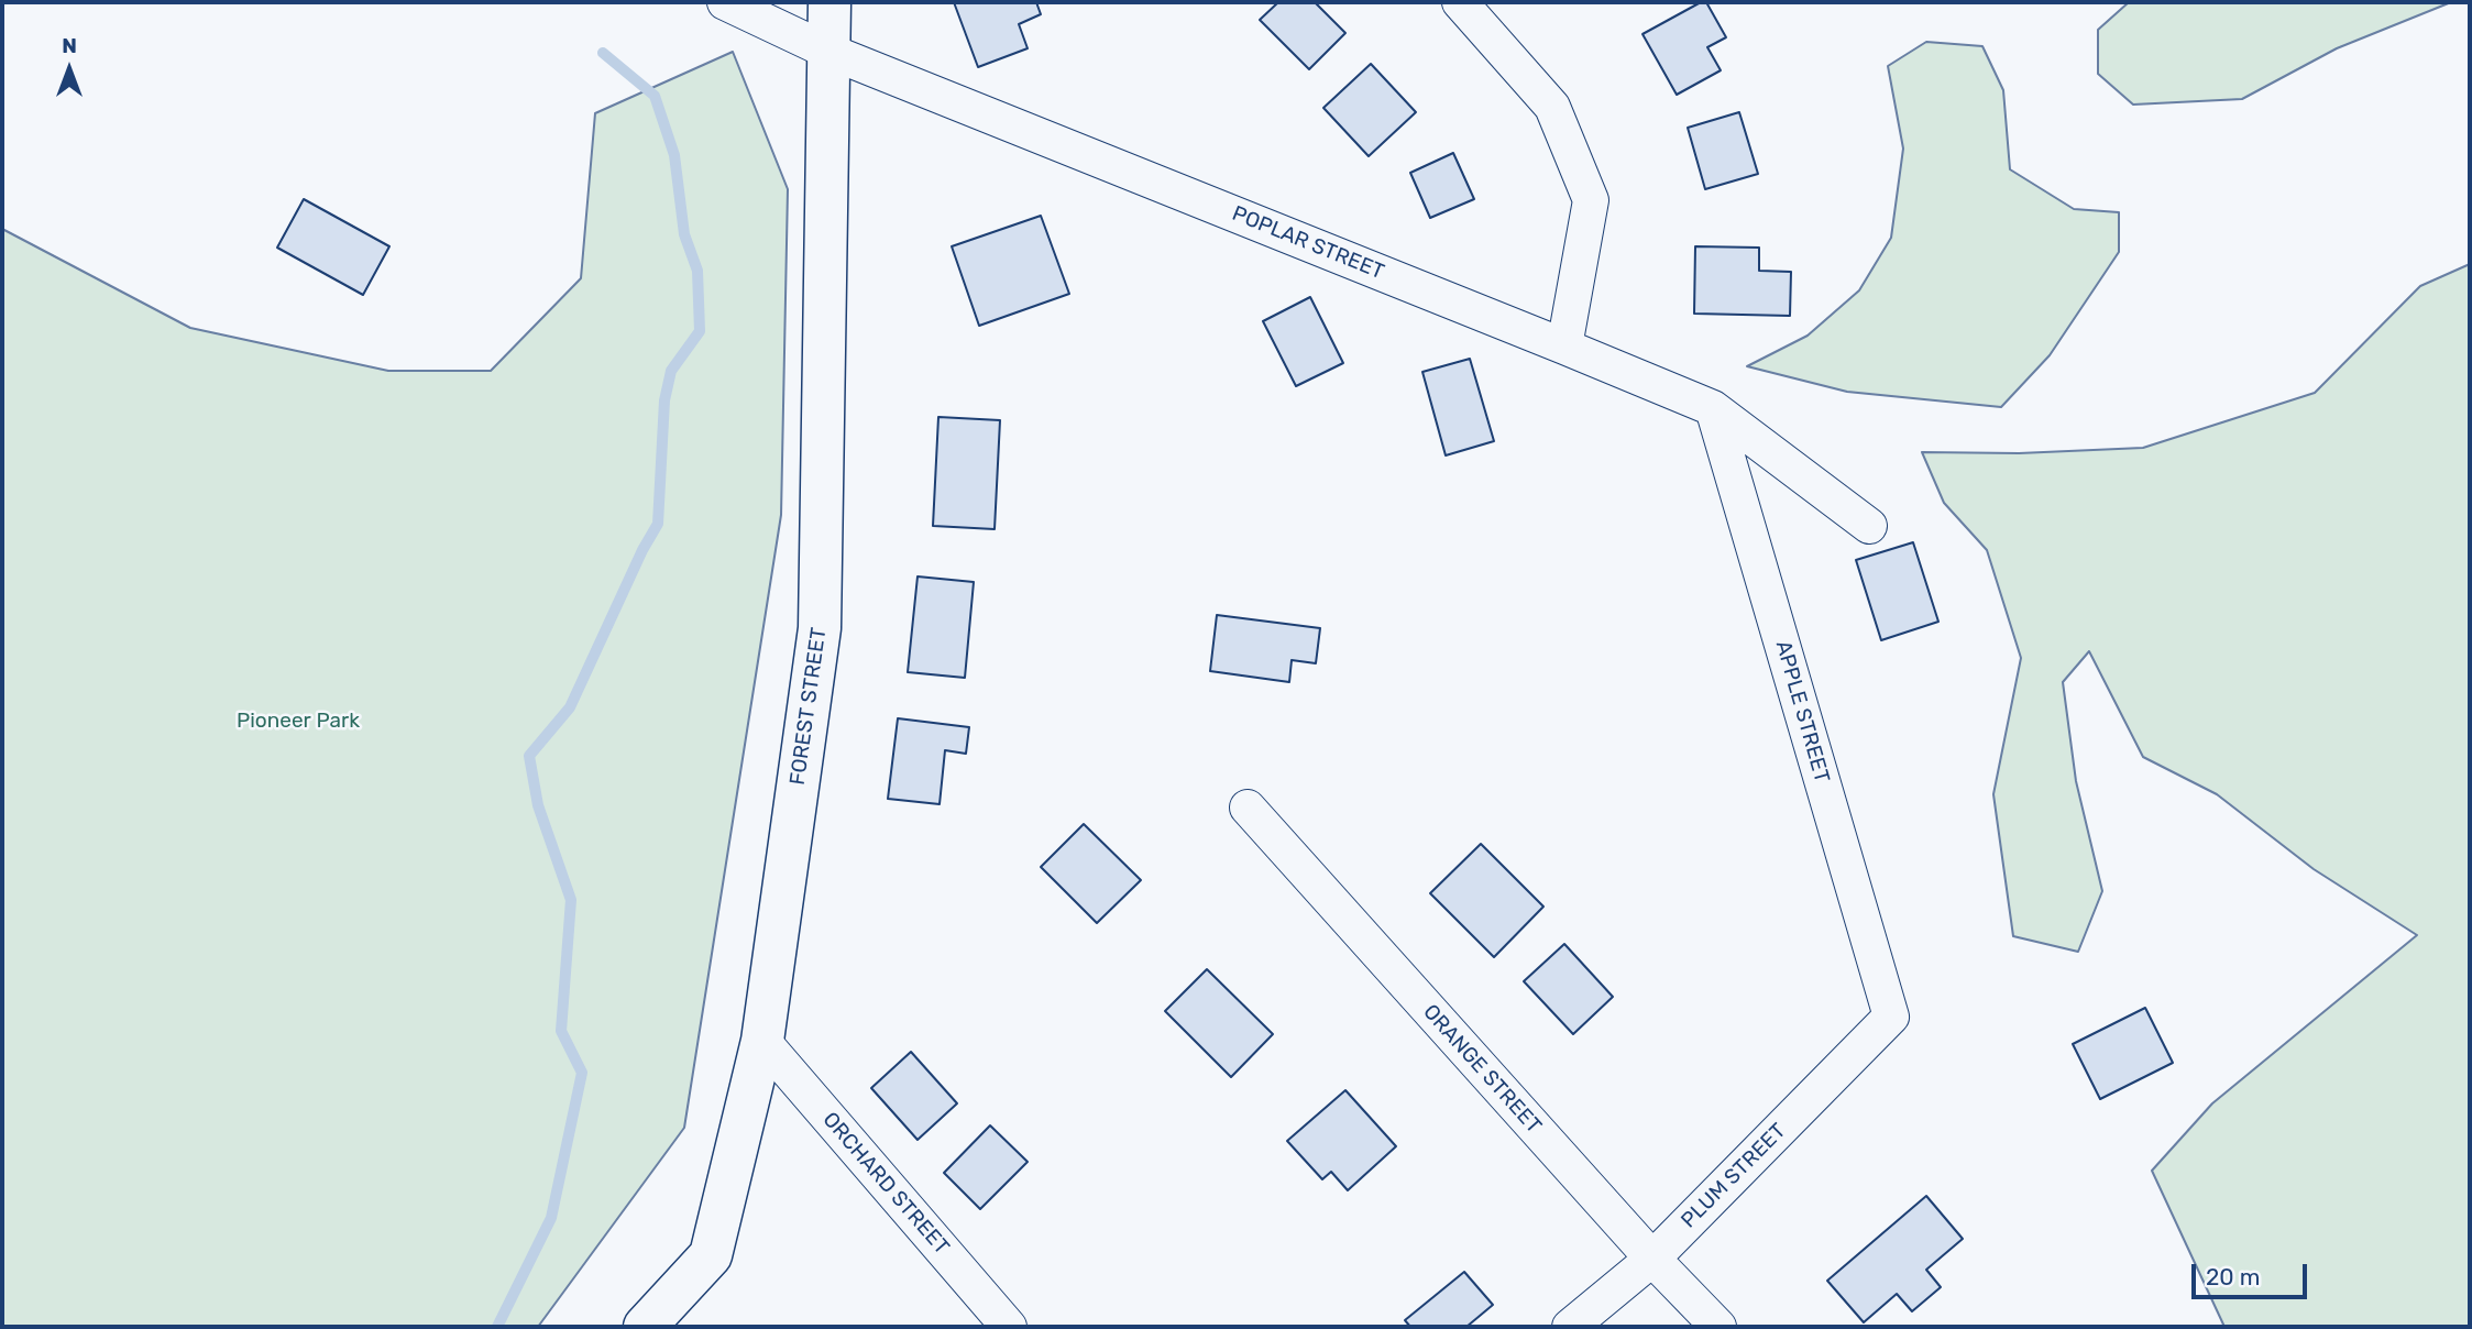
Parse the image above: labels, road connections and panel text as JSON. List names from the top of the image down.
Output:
{
  "streets": {
    "street": [
      "POPLAR STREET",
      "FOREST STREET",
      "APPLE STREET",
      "ORANGE STREET",
      "PLUM STREET",
      "ORCHARD STREET"
    ]
  },
  "crossings": [
    ["POPLAR STREET", "FOREST STREET"],
    ["POPLAR STREET", "APPLE STREET"],
    ["FOREST STREET", "ORCHARD STREET"],
    ["APPLE STREET", "PLUM STREET"],
    ["ORANGE STREET", "PLUM STREET"]
  ],
  "parks": ["Pioneer Park"],
  "scale_bar": "20 m",
  "north": "top"
}
